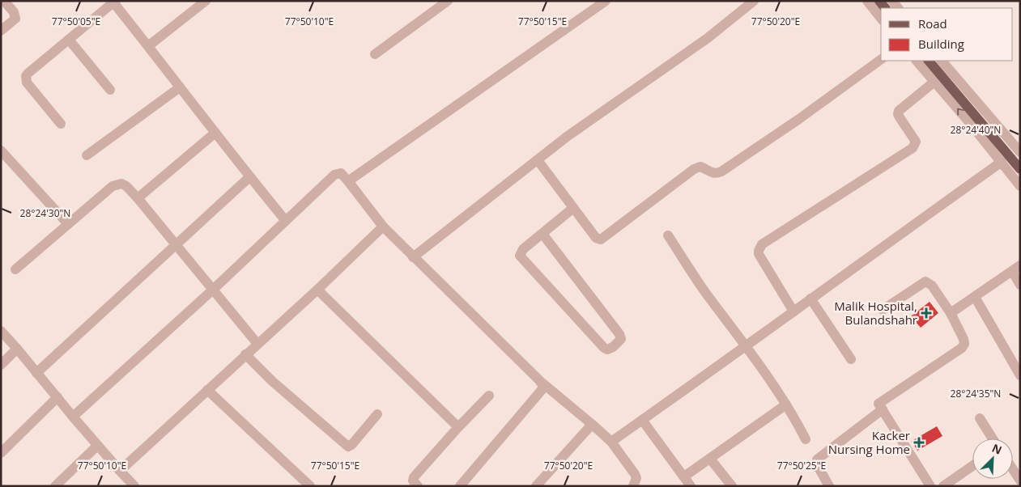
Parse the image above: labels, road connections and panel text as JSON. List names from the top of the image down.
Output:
{
  "places": {
    "health": ["Malik Hospital, Bulandshahr", "Kacker Nursing Home"]
  },
  "legend": ["Road", "Building"],
  "north": "top right",
  "coordinates": [
    "77°50'05\"E",
    "77°50'10\"E",
    "77°50'15\"E",
    "77°50'20\"E",
    "28°24'40\"N",
    "28°24'30\"N",
    "28°24'35\"N",
    "77°50'25\"E"
  ]
}
